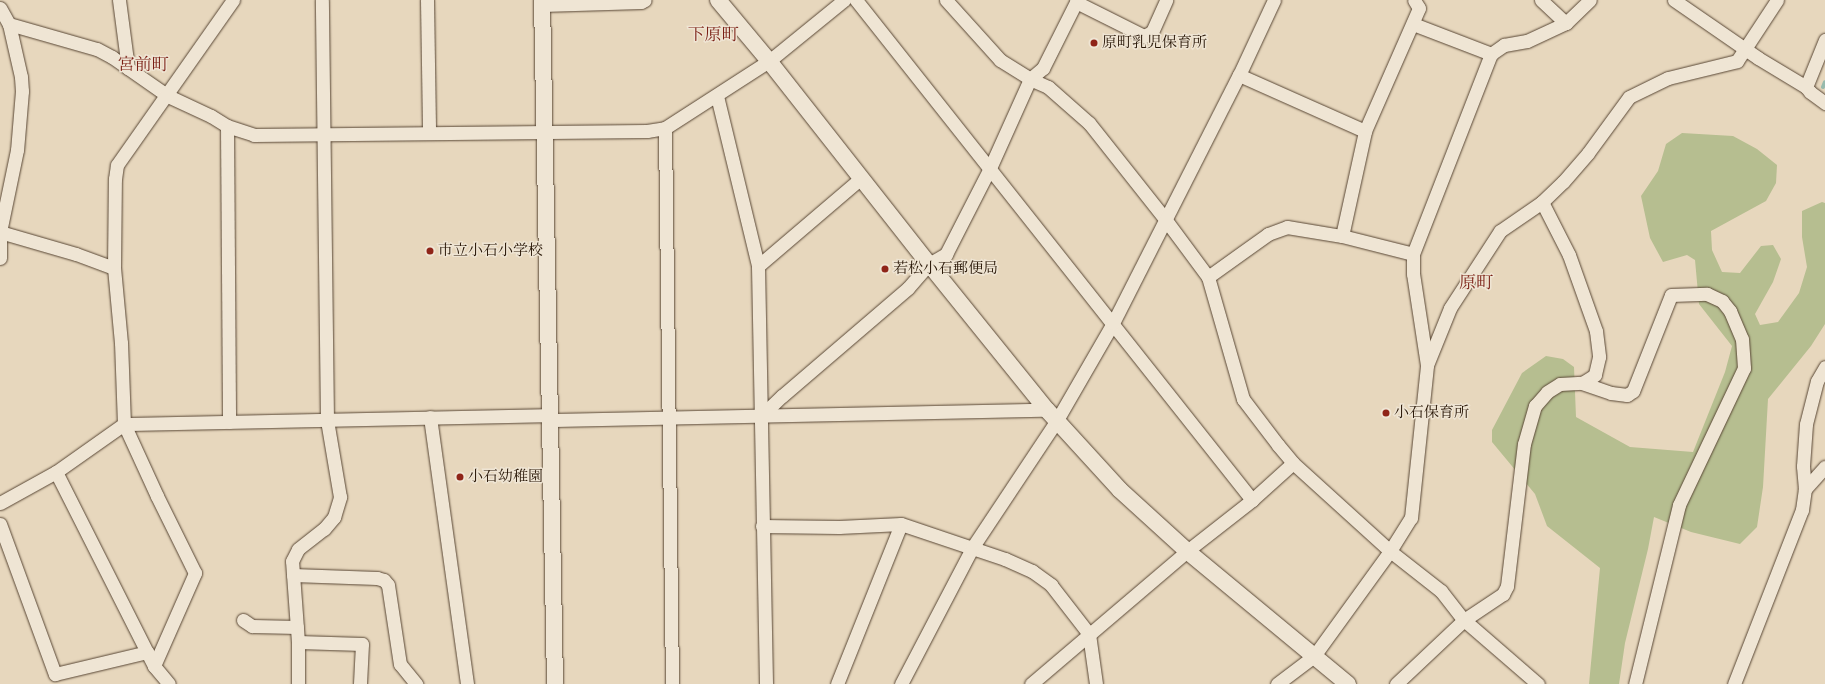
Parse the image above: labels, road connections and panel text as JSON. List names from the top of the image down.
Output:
{
  "districts": ["下原町", "宮前町", "原町"],
  "places": [
    "原町乳児保育所",
    "市立小石小学校",
    "若松小石郵便局",
    "小石保育所",
    "小石幼稚園"
  ]
}
